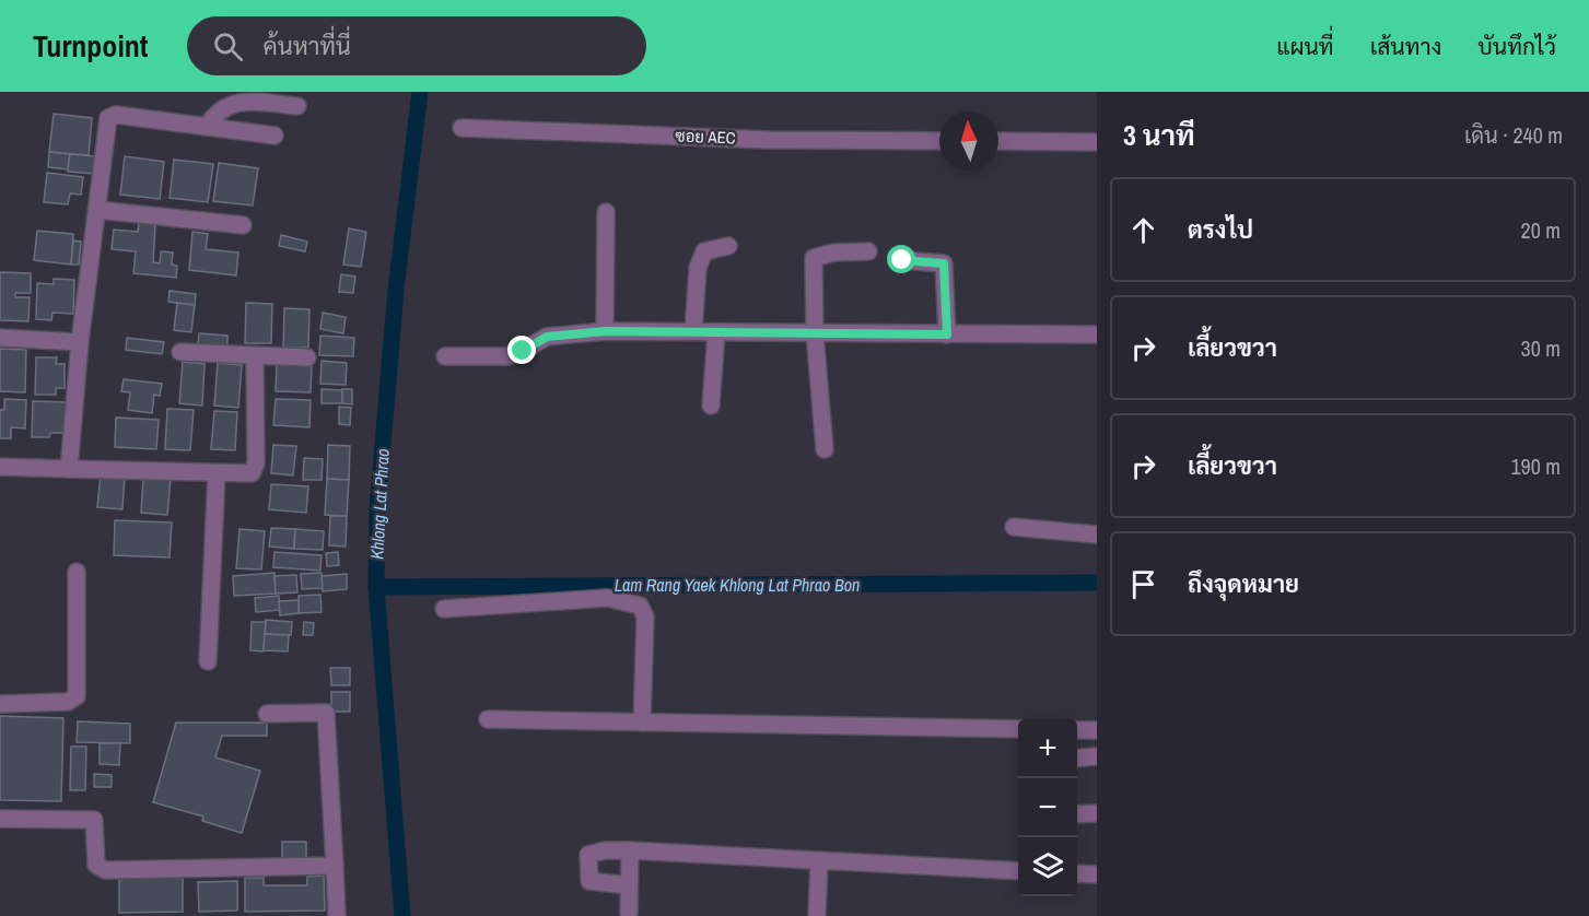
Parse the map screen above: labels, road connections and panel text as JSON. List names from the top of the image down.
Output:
{
  "streets": {
    "street": ["ซอย AEC"]
  },
  "water": ["Khlong Lat Phrao", "Lam Rang Yaek Khlong Lat Phrao Bon"],
  "north": "top",
  "page": {
    "header": "Turnpoint",
    "search": "ค้นหาที่นี่",
    "nav": ["แผนที่", "เส้นทาง", "บันทึกไว้"],
    "heading": ["3 นาที", "เดิน · 240 m"],
    "list": [
      ["ตรงไป", "20 m"],
      ["เลี้ยวขวา", "30 m"],
      ["เลี้ยวขวา", "190 m"],
      "ถึงจุดหมาย"
    ],
    "map_buttons": ["+", "−"]
  }
}
